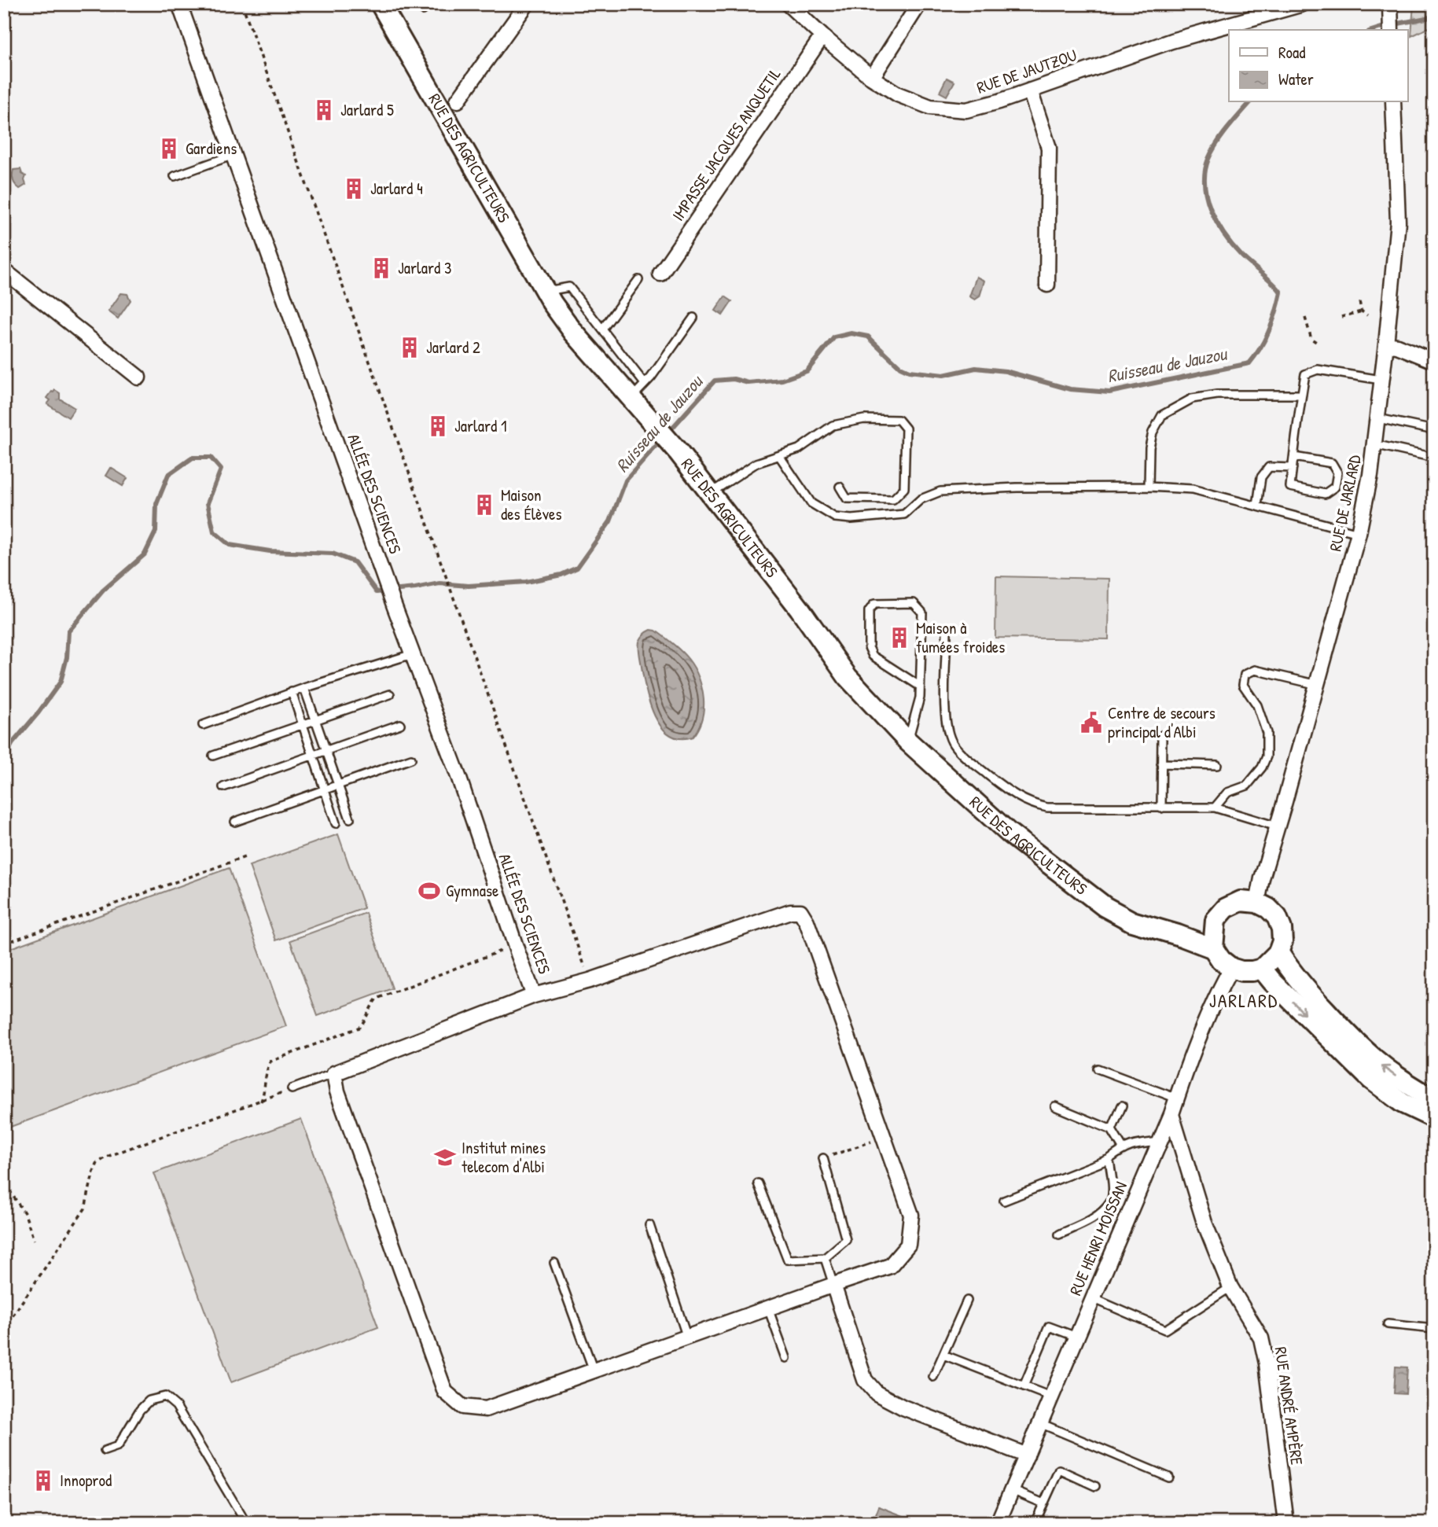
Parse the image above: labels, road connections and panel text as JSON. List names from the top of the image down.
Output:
{
  "streets": {
    "street": [
      "RUE DE JAUTZOU",
      "IMPASSE JACQUES ANQUETIL",
      "RUE DES AGRICULTEURS",
      "ALLÉE DES SCIENCES",
      "RUE DE JARLARD",
      "RUE HENRI MOISSAN",
      "RUE ANDRÉ AMPÈRE"
    ]
  },
  "crossings": [
    ["RUE DE JAUTZOU", "IMPASSE JACQUES ANQUETIL"],
    ["RUE DES AGRICULTEURS", "RUE DE JARLARD"],
    ["RUE DES AGRICULTEURS", "RUE HENRI MOISSAN"],
    ["RUE DE JARLARD", "RUE HENRI MOISSAN"],
    ["RUE HENRI MOISSAN", "RUE ANDRÉ AMPÈRE"]
  ],
  "districts": ["JARLARD"],
  "water": ["Ruisseau de Jauzou"],
  "places": {
    "building": [
      "Jarlard 5",
      "Gardiens",
      "Jarlard 4",
      "Jarlard 3",
      "Jarlard 2",
      "Jarlard 1",
      "Maison des Élèves",
      "Maison à fumées froides",
      "Innoprod"
    ],
    "public building": ["Centre de secours principal d'Albi"],
    "sports": ["Gymnase"],
    "school or university": ["Institut mines telecom d'Albi"]
  },
  "legend": ["Road", "Water"]
}
